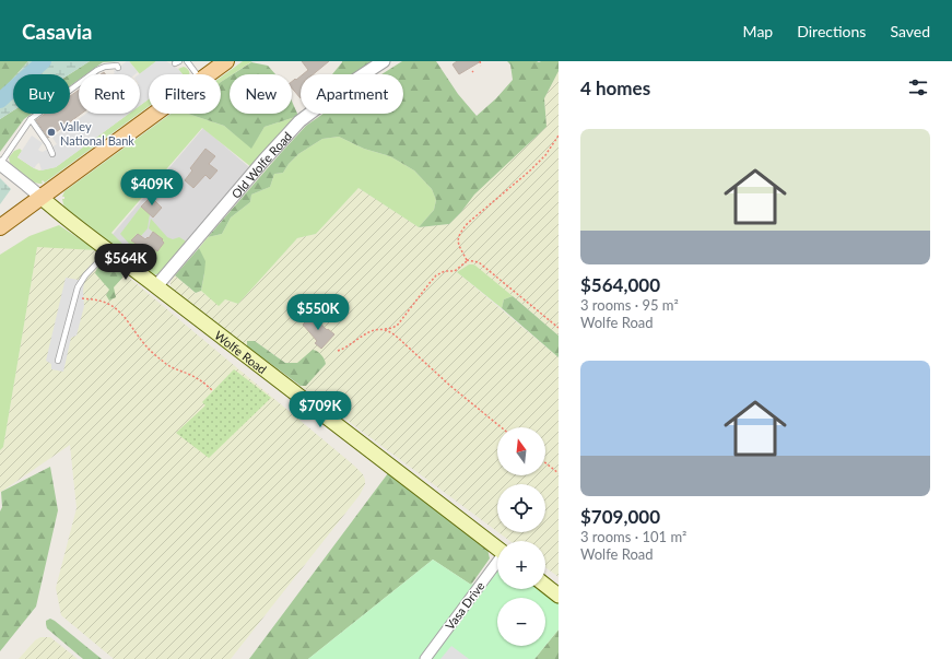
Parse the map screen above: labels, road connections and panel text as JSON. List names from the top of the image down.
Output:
{
  "streets": {
    "main road": ["Wolfe Road"],
    "street": ["Old Wolfe Road", "Vasa Drive"]
  },
  "crossings": [
    ["Old Wolfe Road", "Wolfe Road"]
  ],
  "places": ["Valley National Bank"],
  "north": "top",
  "page": {
    "header": "Casavia",
    "nav": ["Map", "Directions", "Saved"],
    "heading": "4 homes",
    "chip": [
      "Buy",
      "Rent",
      "Filters",
      "New",
      "Apartment"
    ],
    "list": [
      {
        "name": "$564,000",
        "note": "3 rooms · 95 m² · Wolfe Road"
      },
      {
        "name": "$709,000",
        "note": "3 rooms · 101 m² · Wolfe Road"
      }
    ],
    "price": [
      "$409K",
      "$564K",
      "$550K",
      "$709K"
    ],
    "map_buttons": ["+", "−"]
  }
}
